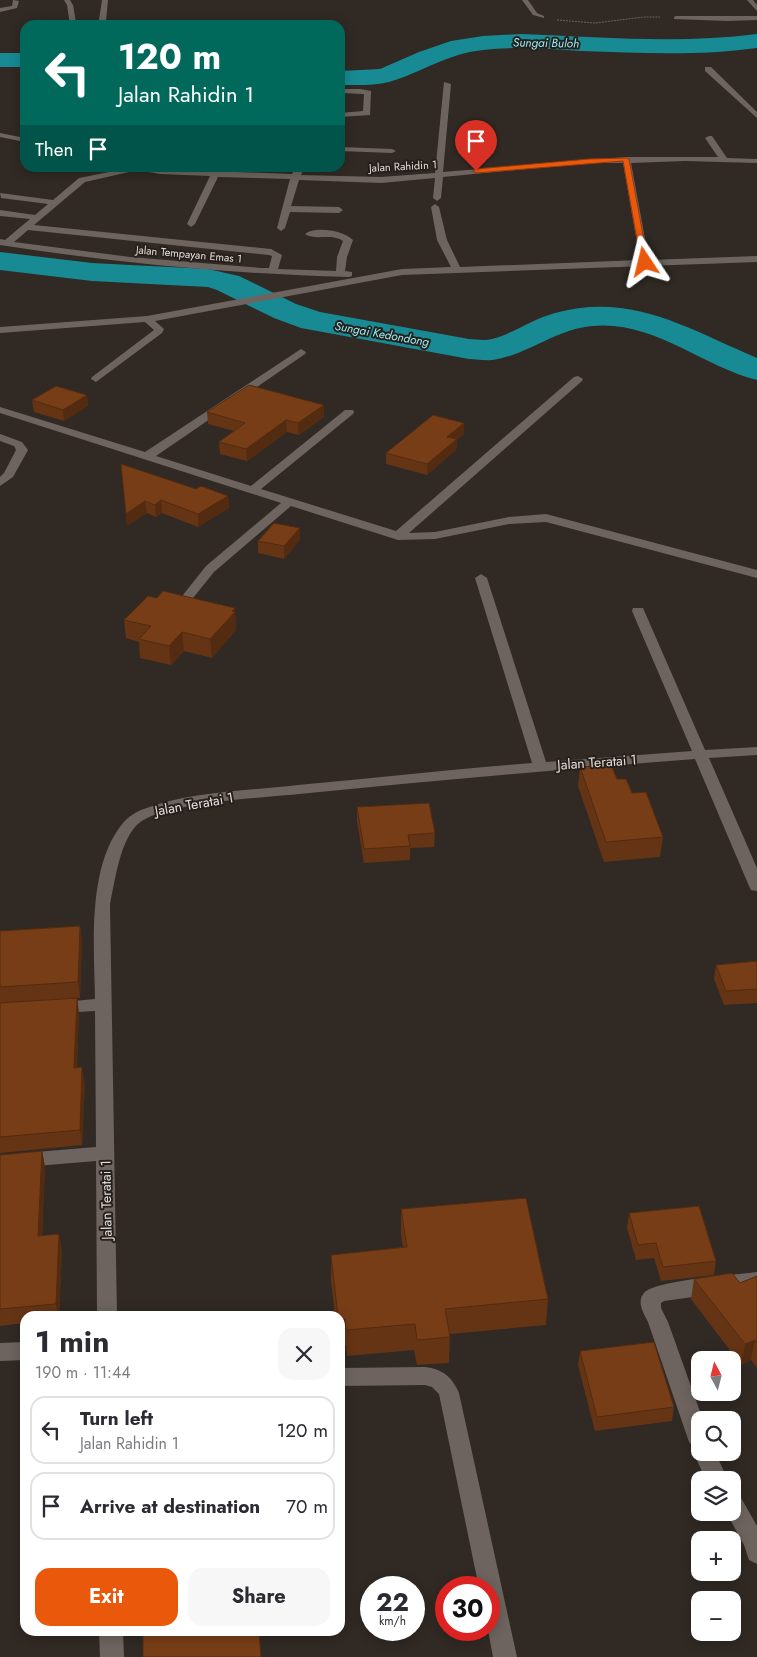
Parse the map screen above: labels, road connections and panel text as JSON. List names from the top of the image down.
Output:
{
  "streets": {
    "street": ["Jalan Rahidin 1", "Jalan Tempayan Emas 1", "Jalan Teratai 1"]
  },
  "water": ["Sungai Buloh", "Sungai Kedondong"],
  "north": "top",
  "page": {
    "turn": ["120 m", "Jalan Rahidin 1"],
    "then": "Then",
    "heading": ["1 min", "190 m · 11:44"],
    "map_buttons": ["+", "−"],
    "list": [
      {
        "name": "Turn left",
        "note": "Jalan Rahidin 1",
        "value": "120 m"
      },
      {
        "name": "Arrive at destination",
        "value": "70 m"
      }
    ],
    "buttons": ["Exit", "Share"],
    "speed": "22 km/h",
    "limit": "30"
  }
}
